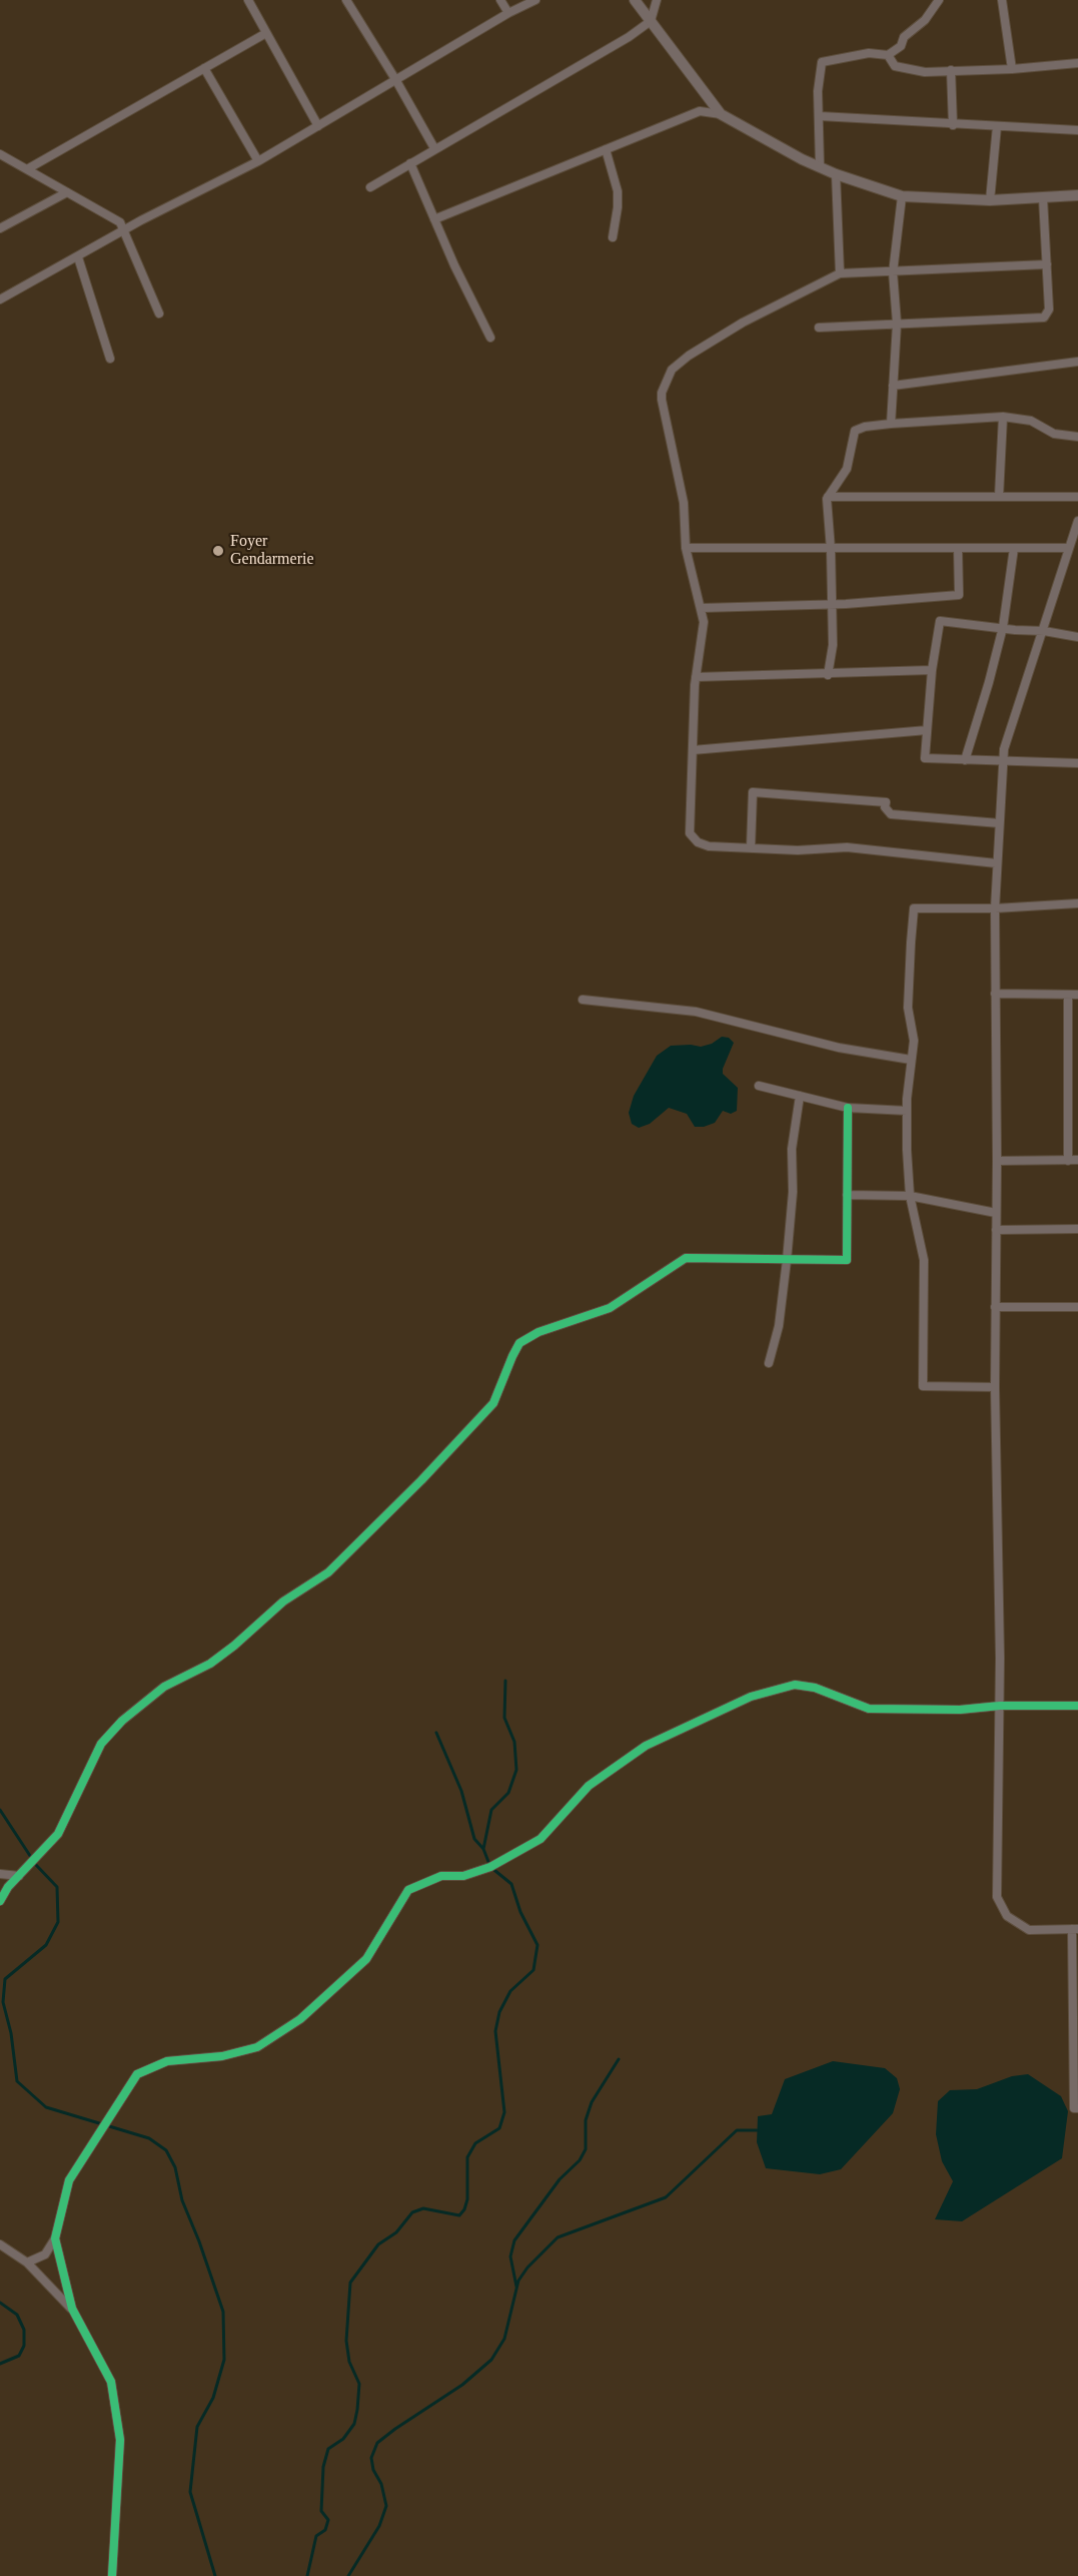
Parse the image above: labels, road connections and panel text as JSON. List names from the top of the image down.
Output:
{
  "places": ["Foyer Gendarmerie"]
}
